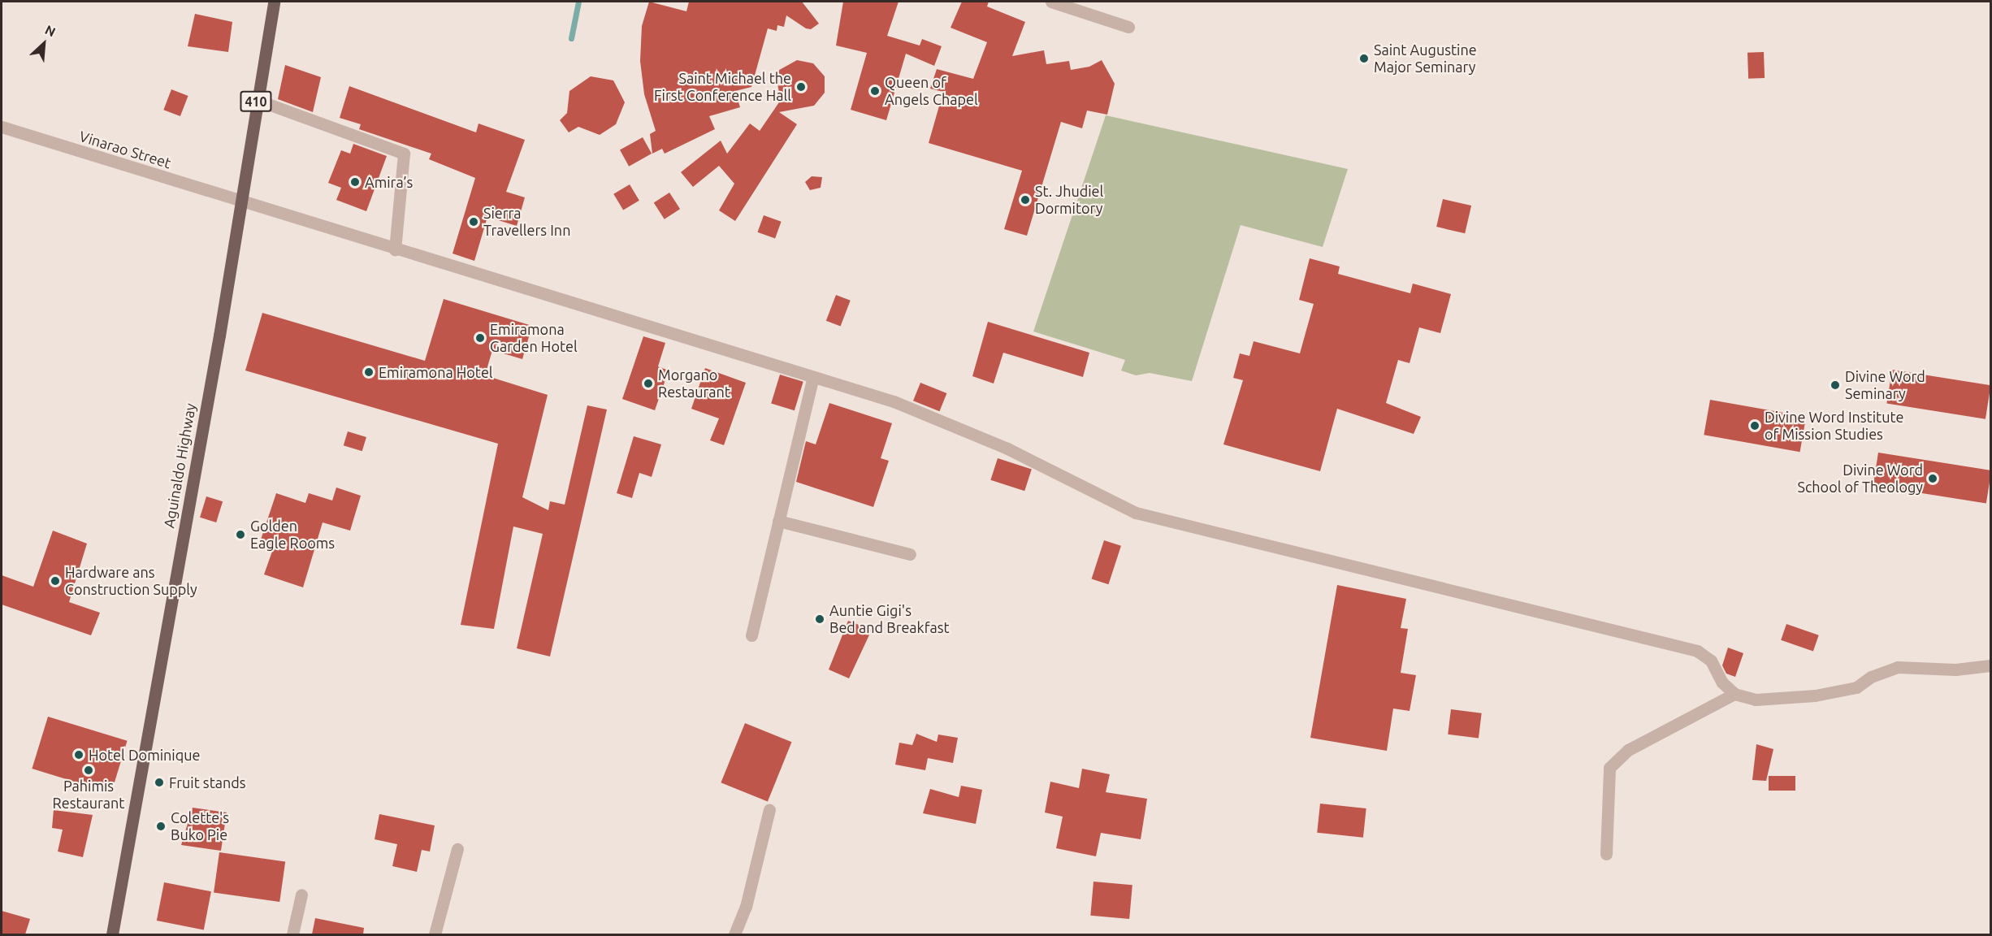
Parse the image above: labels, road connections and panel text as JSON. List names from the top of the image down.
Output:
{
  "streets": {
    "main road": ["410", "Aguinaldo Highway"],
    "street": ["Vinarao Street"]
  },
  "crossings": [
    ["Vinarao Street", "Aguinaldo Highway"]
  ],
  "places": [
    "Saint Augustine Major Seminary",
    "Saint Michael the First Conference Hall",
    "Queen of Angels Chapel",
    "Amira’s",
    "St. Jhudiel Dormitory",
    "Sierra Travellers Inn",
    "Emiramona Garden Hotel",
    "Emiramona Hotel",
    "Morgano Restaurant",
    "Divine Word Seminary",
    "Divine Word Institute of Mission Studies",
    "Divine Word School of Theology",
    "Golden Eagle Rooms",
    "Hardware ans Construction Supply",
    "Auntie Gigi's Bed and Breakfast",
    "Hotel Dominique",
    "Pahimis Restaurant",
    "Fruit stands",
    "Colette's Buko Pie"
  ],
  "north": "top right"
}
